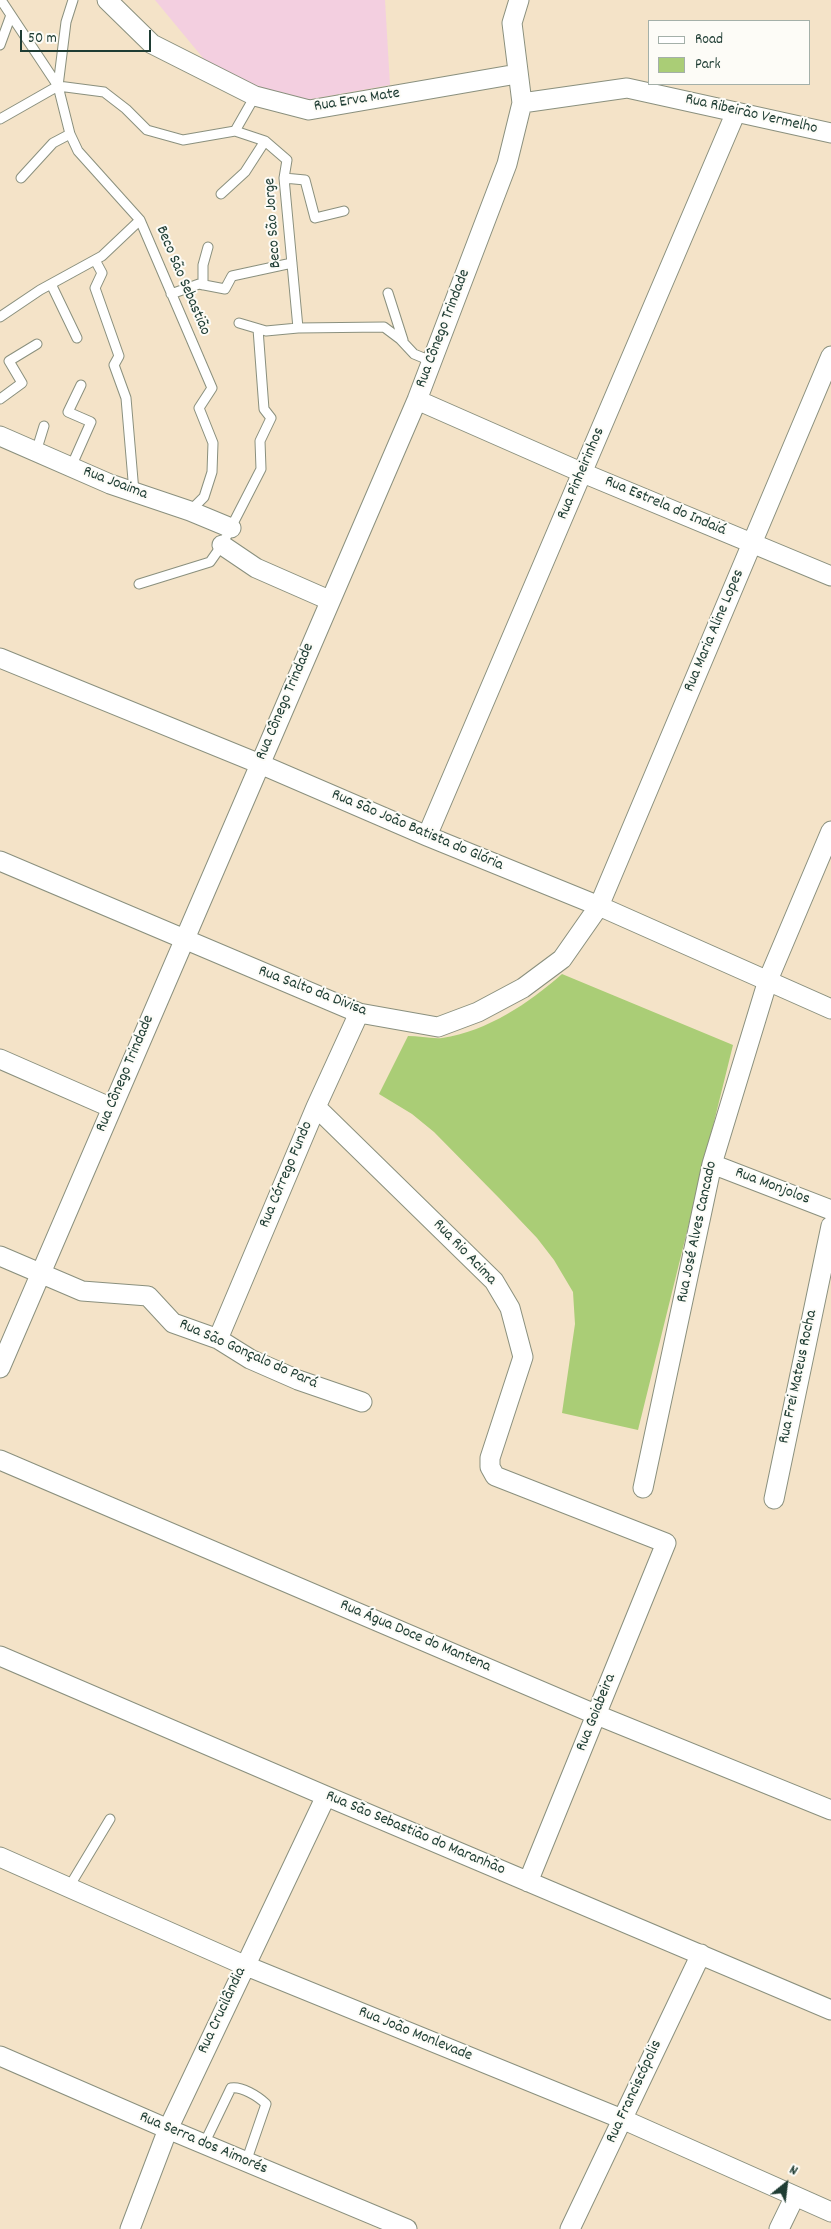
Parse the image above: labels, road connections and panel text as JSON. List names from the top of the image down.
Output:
{
  "streets": {
    "street": [
      "Rua Erva Mate",
      "Rua Ribeirão Vermelho",
      "Rua Cônego Trindade",
      "Rua Pinheirinhos",
      "Rua Joaima",
      "Rua Estrela do Indaiá",
      "Rua Maria Aline Lopes",
      "Rua São João Batista do Glória",
      "Rua Salto da Divisa",
      "Rua Córrego Fundo",
      "Rua Monjolos",
      "Rua José Alves Cancado",
      "Rua Rio Acima",
      "Rua São Gonçalo do Pará",
      "Rua Frei Mateus Rocha",
      "Rua Água Doce do Mantena",
      "Rua Goiabeira",
      "Rua São Sebastião do Maranhão",
      "Rua Crucilândia",
      "Rua João Monlevade",
      "Rua Franciscópolis",
      "Rua Serra dos Aimorés"
    ],
    "lane": ["Beco São Jorge", "Beco São Sebastião"]
  },
  "crossings": [
    ["Rua Erva Mate", "Rua Cônego Trindade"],
    ["Rua Ribeirão Vermelho", "Rua Cônego Trindade"],
    ["Rua Ribeirão Vermelho", "Rua Pinheirinhos"],
    ["Beco São Jorge", "Beco São Sebastião"],
    ["Beco São Sebastião", "Rua Joaima"],
    ["Rua Cônego Trindade", "Rua Estrela do Indaiá"],
    ["Rua Cônego Trindade", "Rua São João Batista do Glória"],
    ["Rua Cônego Trindade", "Rua Salto da Divisa"],
    ["Rua Cônego Trindade", "Rua São Gonçalo do Pará"],
    ["Rua Pinheirinhos", "Rua Estrela do Indaiá"],
    ["Rua Pinheirinhos", "Rua São João Batista do Glória"],
    ["Rua Estrela do Indaiá", "Rua Maria Aline Lopes"],
    ["Rua Maria Aline Lopes", "Rua São João Batista do Glória"],
    ["Rua Maria Aline Lopes", "Rua Salto da Divisa"],
    ["Rua São João Batista do Glória", "Rua Salto da Divisa"],
    ["Rua São João Batista do Glória", "Rua José Alves Cancado"],
    ["Rua Salto da Divisa", "Rua Córrego Fundo"],
    ["Rua Córrego Fundo", "Rua Rio Acima"],
    ["Rua Córrego Fundo", "Rua São Gonçalo do Pará"],
    ["Rua Monjolos", "Rua José Alves Cancado"],
    ["Rua Rio Acima", "Rua Goiabeira"],
    ["Rua Água Doce do Mantena", "Rua Goiabeira"],
    ["Rua Goiabeira", "Rua São Sebastião do Maranhão"],
    ["Rua São Sebastião do Maranhão", "Rua Crucilândia"],
    ["Rua São Sebastião do Maranhão", "Rua Franciscópolis"],
    ["Rua Crucilândia", "Rua João Monlevade"],
    ["Rua Crucilândia", "Rua Serra dos Aimorés"],
    ["Rua João Monlevade", "Rua Franciscópolis"]
  ],
  "legend": ["Road", "Park"],
  "scale_bar": "50 m",
  "north": "top right"
}
